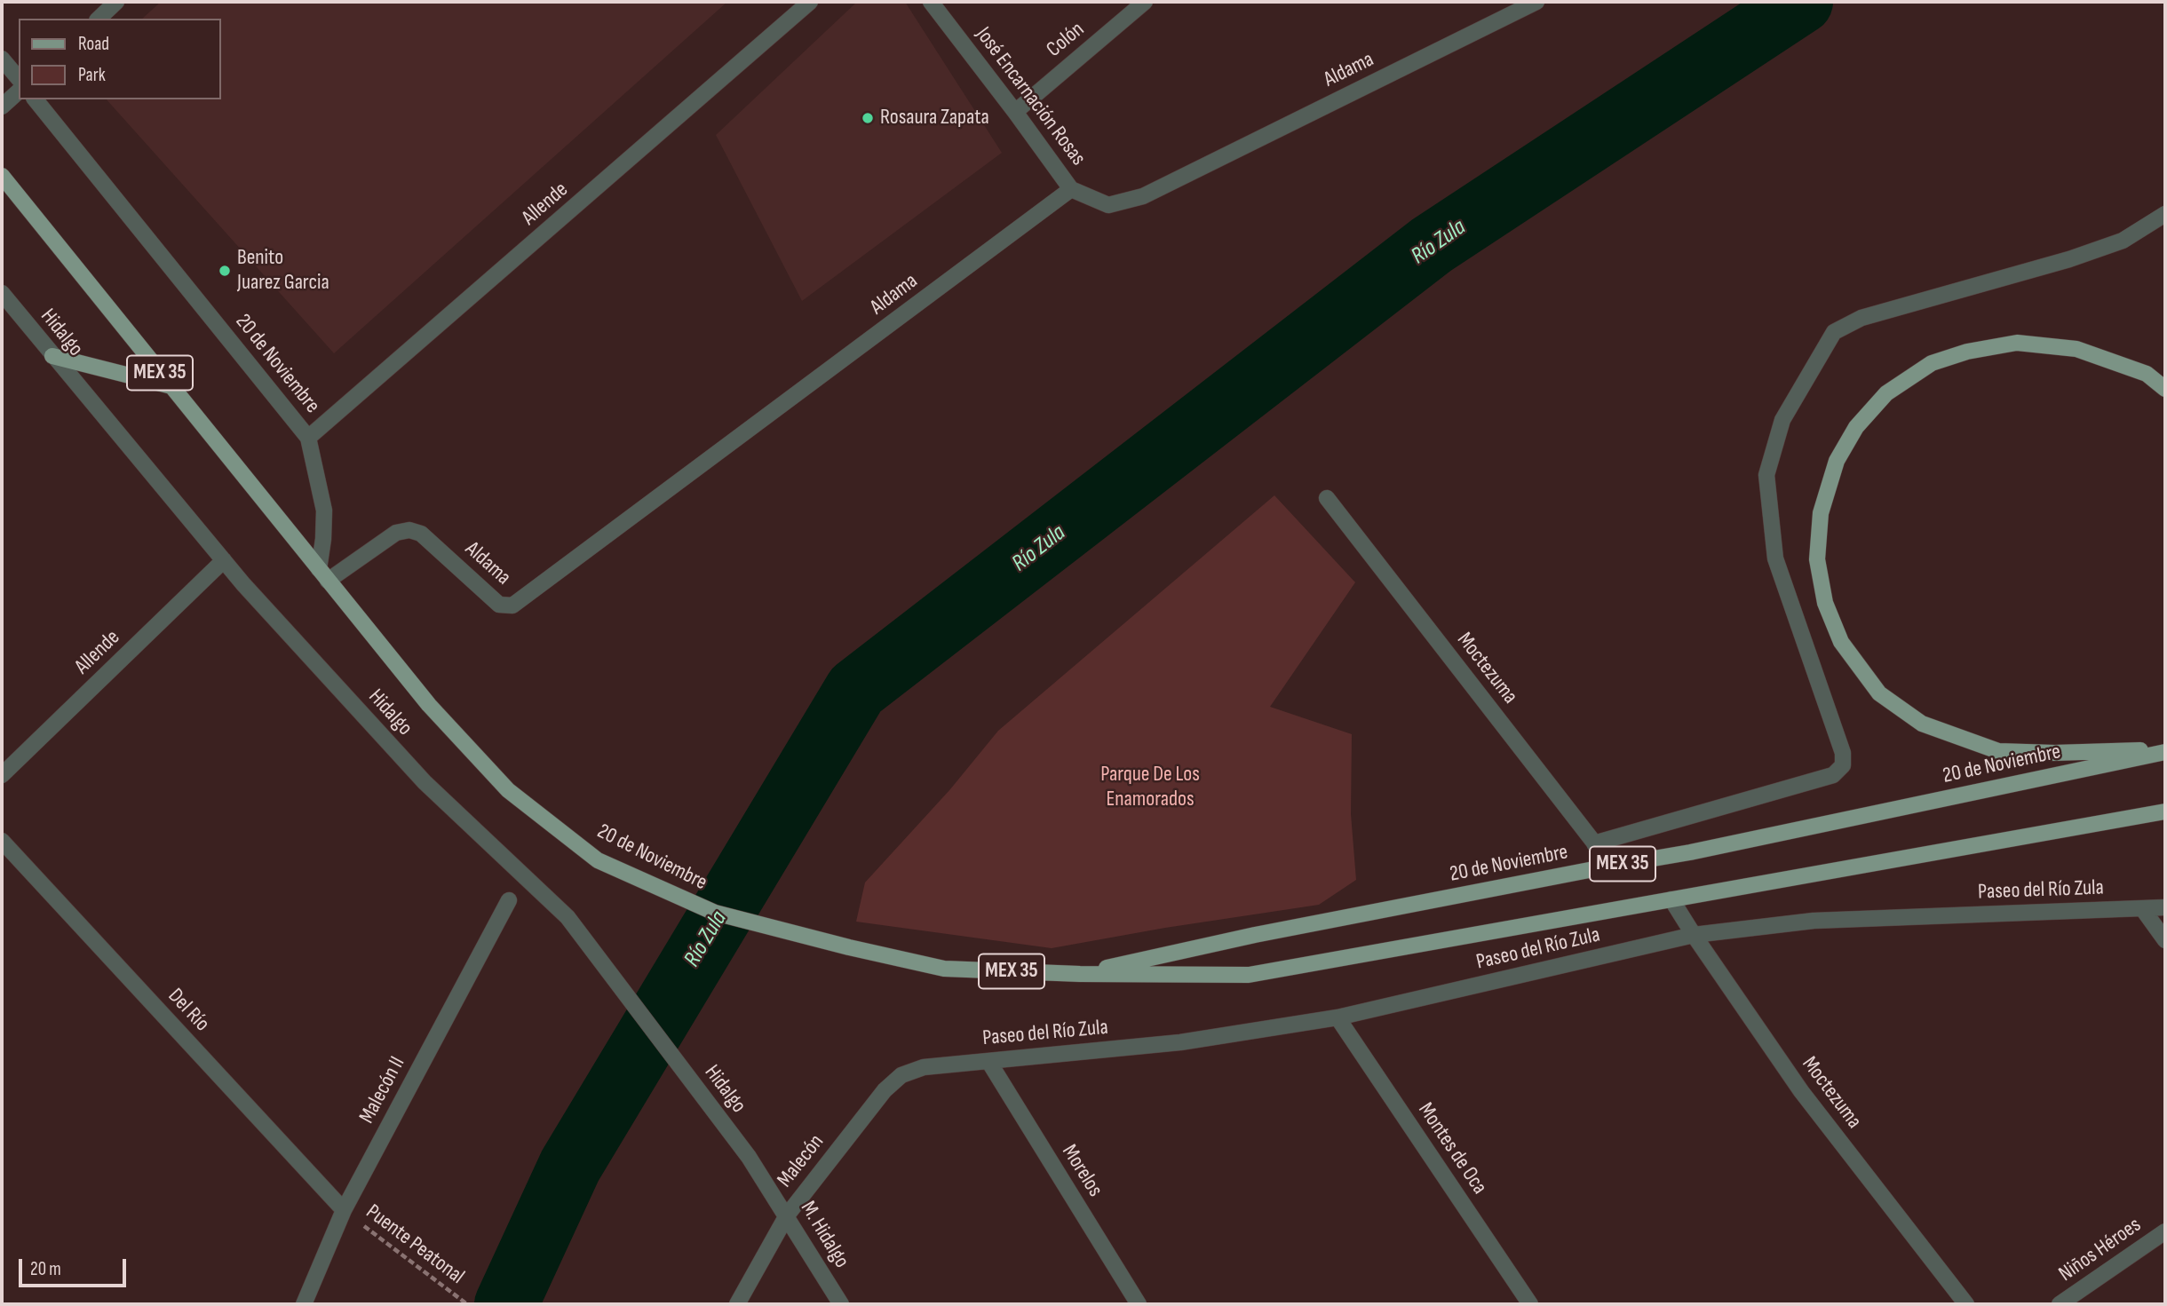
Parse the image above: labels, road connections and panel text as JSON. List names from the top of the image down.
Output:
{
  "streets": {
    "main road": ["20 de Noviembre", "MEX 35"],
    "street": [
      "Colón",
      "Aldama",
      "José Encarnación Rosas",
      "Allende",
      "Hidalgo",
      "Moctezuma",
      "Paseo del Río Zula",
      "Del Río",
      "Malecón II",
      "Montes de Oca",
      "Malecón",
      "Morelos",
      "M. Hidalgo",
      "Niños Héroes"
    ],
    "path": ["Puente Peatonal"]
  },
  "crossings": [
    ["Colón", "José Encarnación Rosas"],
    ["Aldama", "José Encarnación Rosas"],
    ["Aldama", "20 de Noviembre"],
    ["Allende", "Hidalgo"],
    ["Allende", "20 de Noviembre"],
    ["Hidalgo", "M. Hidalgo"],
    ["20 de Noviembre", "Moctezuma"],
    ["Moctezuma", "Paseo del Río Zula"],
    ["Paseo del Río Zula", "Montes de Oca"],
    ["Paseo del Río Zula", "Malecón"],
    ["Paseo del Río Zula", "Morelos"],
    ["Del Río", "Malecón II"],
    ["Del Río", "Puente Peatonal"],
    ["Malecón II", "Puente Peatonal"],
    ["Malecón", "M. Hidalgo"]
  ],
  "water": ["Río Zula"],
  "parks": ["Parque De Los Enamorados"],
  "places": ["Rosaura Zapata", "Benito Juarez Garcia"],
  "legend": ["Road", "Park"],
  "scale_bar": "20 m"
}
